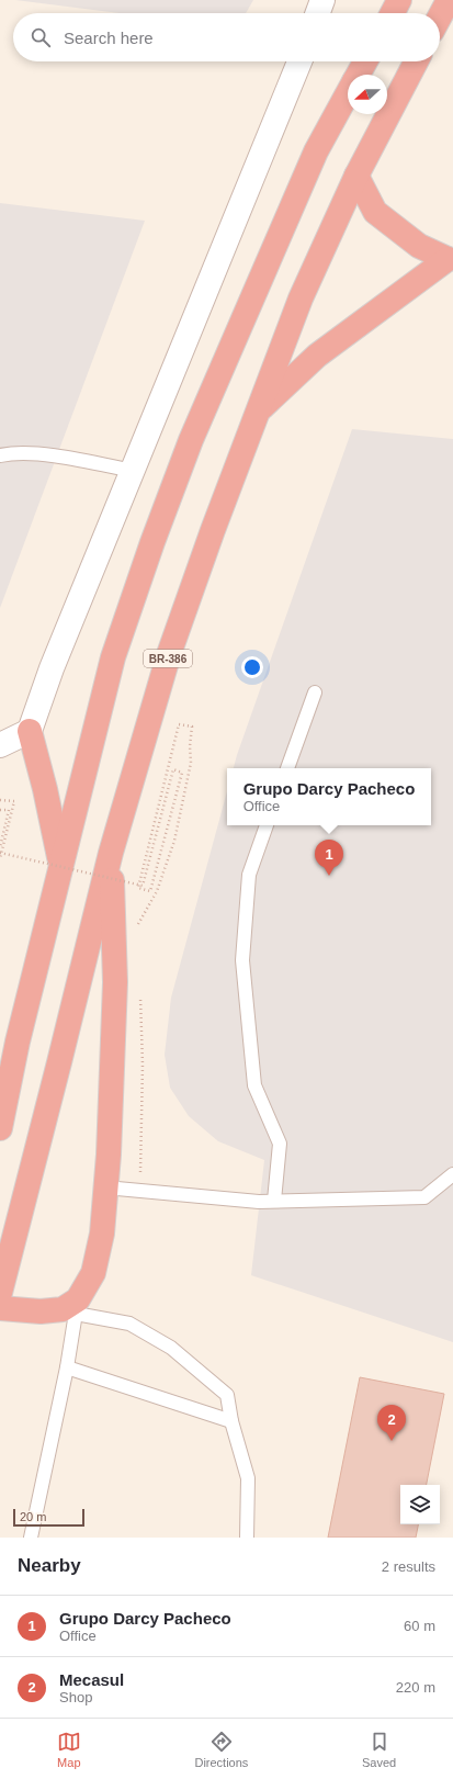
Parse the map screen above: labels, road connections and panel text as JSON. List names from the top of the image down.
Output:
{
  "streets": {
    "highway": ["BR-386"]
  },
  "scale_bar": "20 m",
  "north": "left",
  "page": {
    "search": "Search here",
    "popup": ["Grupo Darcy Pacheco", "Office"],
    "pins": ["1", "2"],
    "scale": "20 m",
    "heading": ["Nearby", "2 results"],
    "list": [
      {
        "mark": "1",
        "name": "Grupo Darcy Pacheco",
        "note": "Office",
        "value": "60 m"
      },
      {
        "mark": "2",
        "name": "Mecasul",
        "note": "Shop",
        "value": "220 m"
      }
    ],
    "nav": ["Map", "Directions", "Saved"]
  }
}
